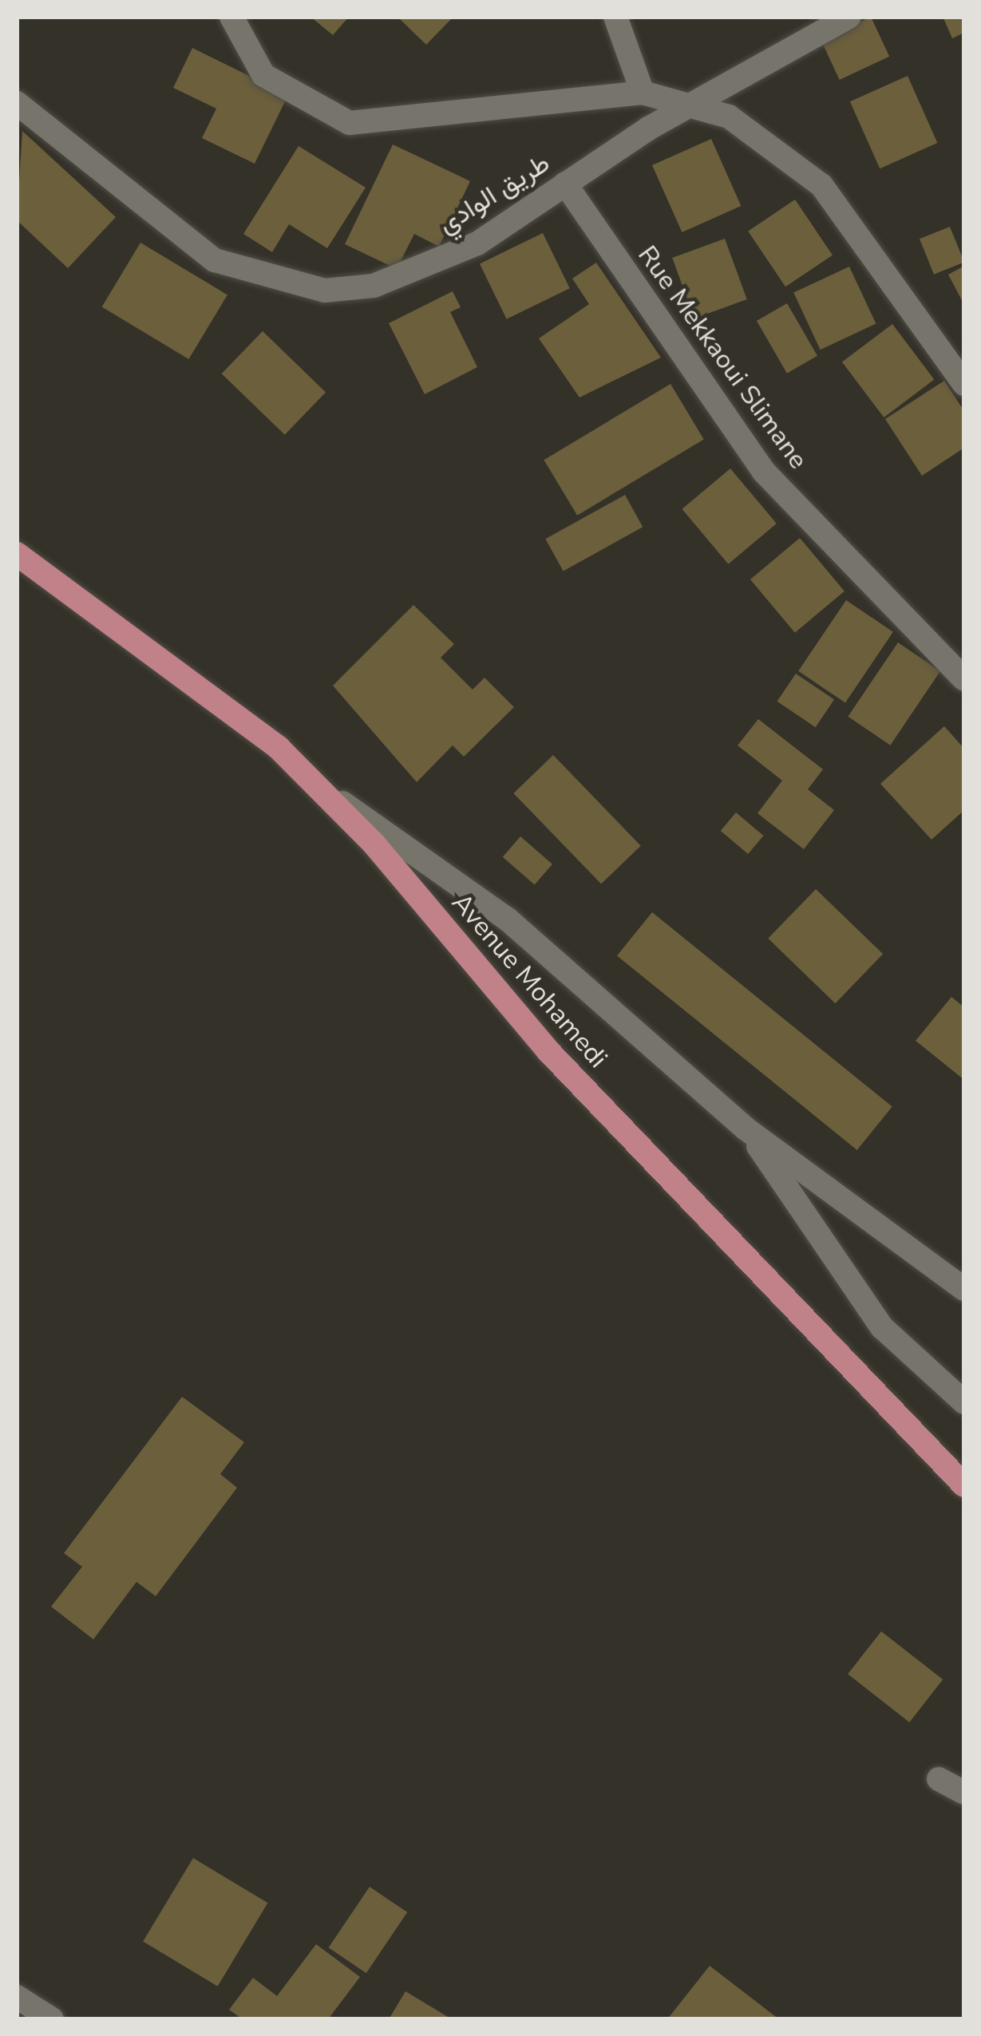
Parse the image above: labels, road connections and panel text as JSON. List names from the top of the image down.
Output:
{
  "streets": {
    "main road": ["Avenue Mohamedi"],
    "street": ["طريق الوادي", "Rue Mekkaoui Slimane"]
  },
  "crossings": [
    ["طريق الوادي", "Rue Mekkaoui Slimane"]
  ]
}
